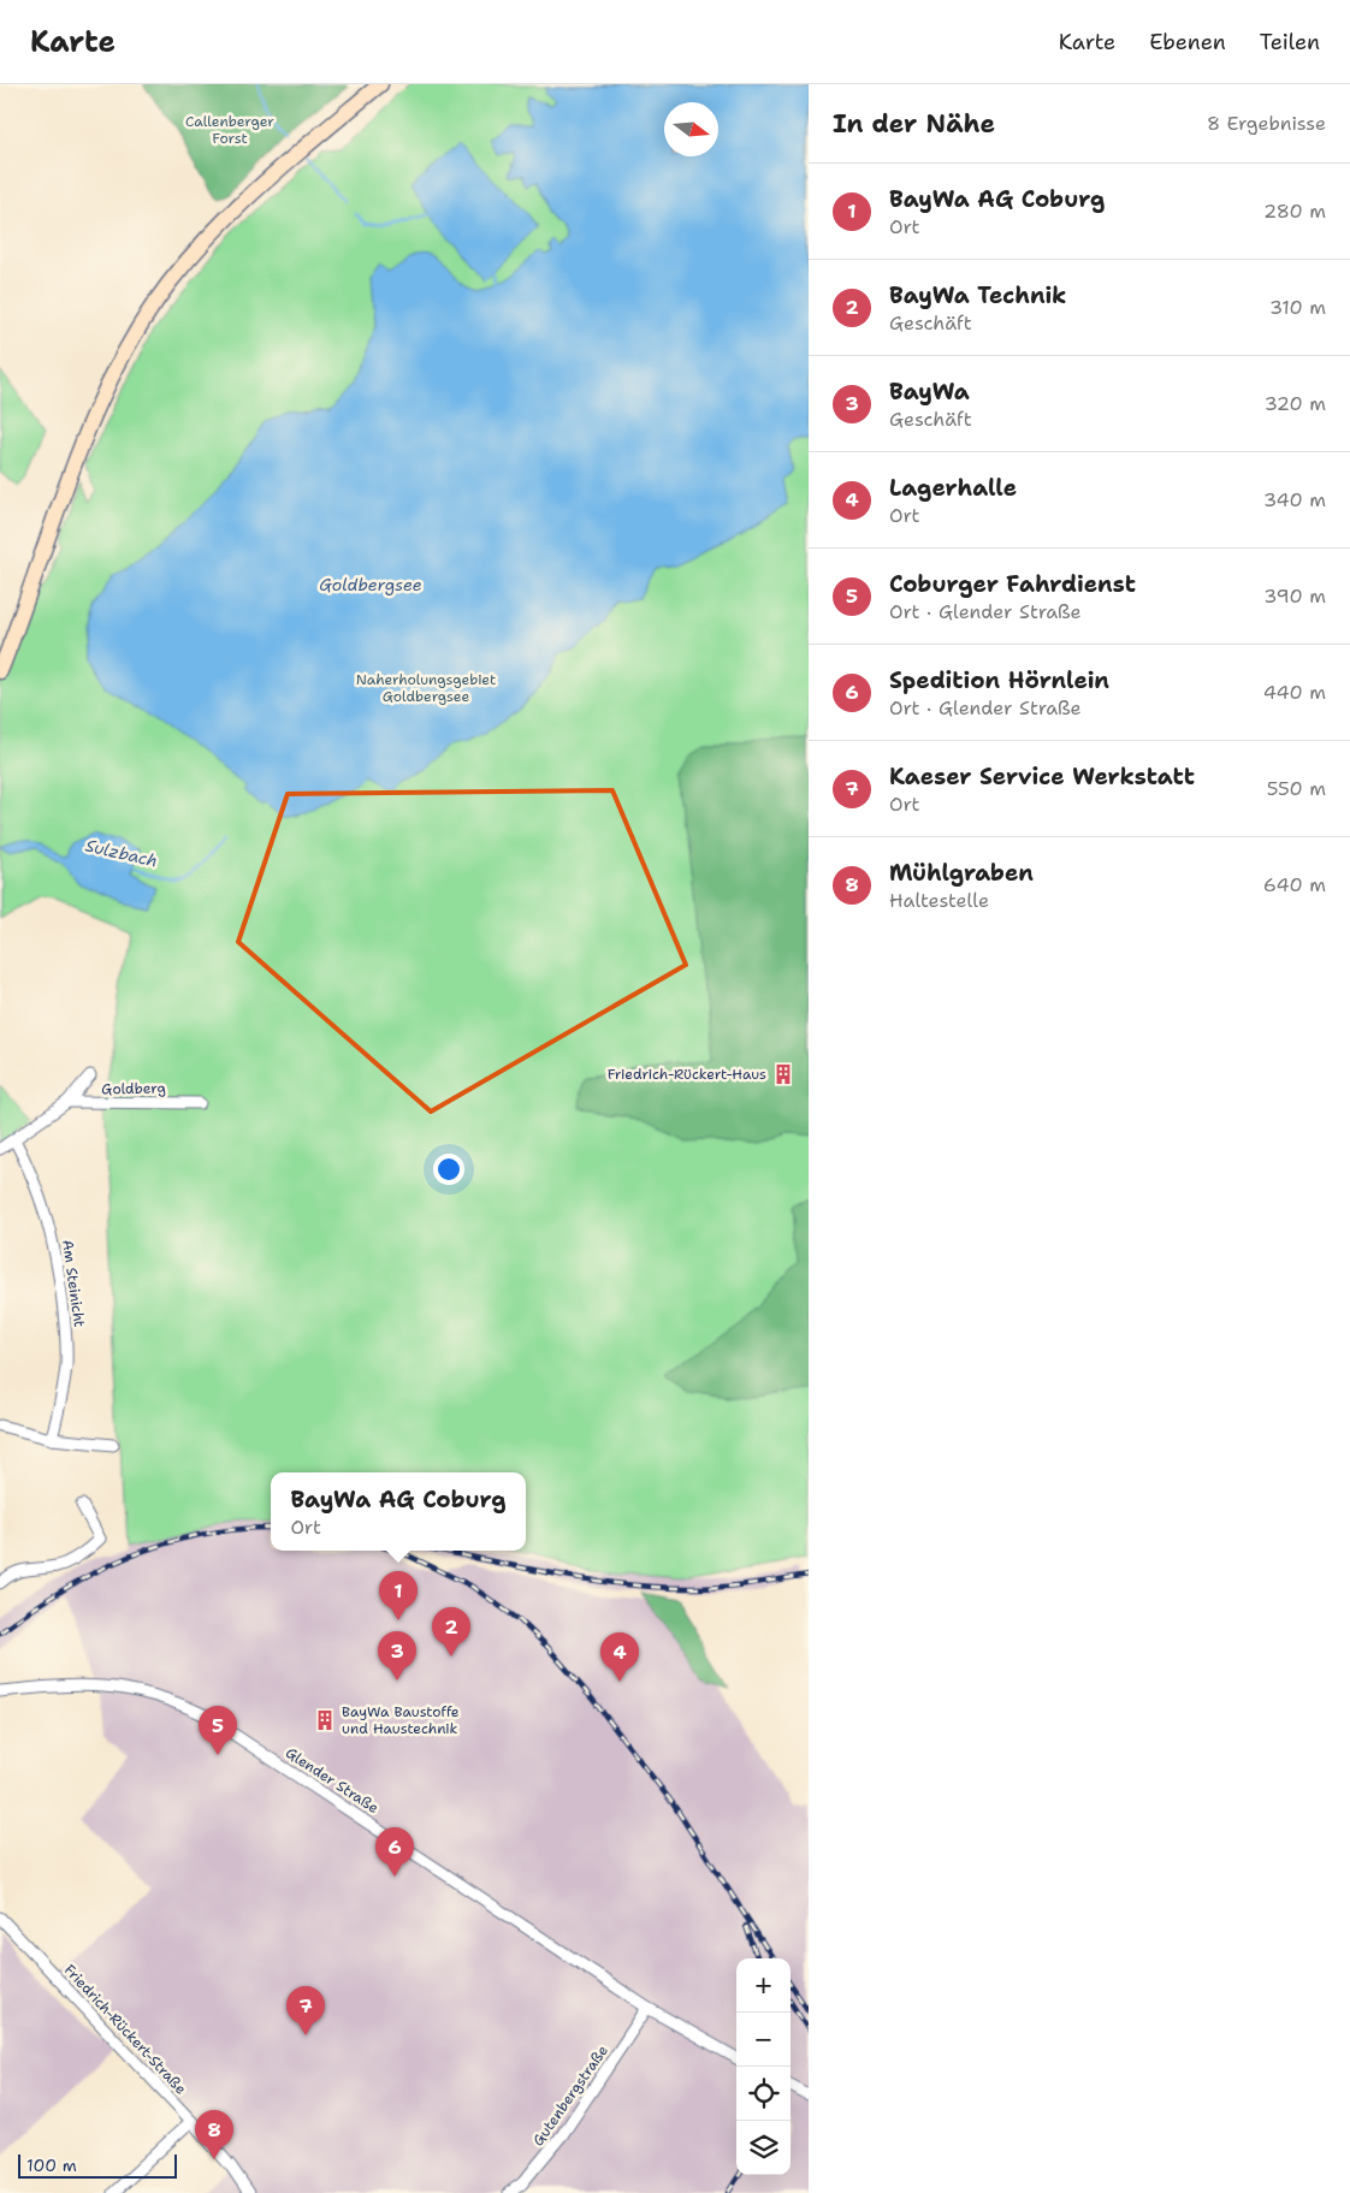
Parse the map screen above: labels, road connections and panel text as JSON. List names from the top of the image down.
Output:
{
  "streets": {
    "street": [
      "Goldberg",
      "Am Steinicht",
      "Glender Straße",
      "Friedrich-Rückert-Straße",
      "Gutenbergstraße"
    ]
  },
  "crossings": [
    ["Glender Straße", "Gutenbergstraße"]
  ],
  "water": ["Goldbergsee", "Sulzbach"],
  "parks": ["Callenberger Forst", "Naherholungsgebiet Goldbergsee"],
  "places": {
    "building": ["Friedrich-Rückert-Haus", "BayWa Baustoffe und Haustechnik"]
  },
  "scale_bar": "100 m",
  "north": "right",
  "page": {
    "header": "Karte",
    "nav": ["Karte", "Ebenen", "Teilen"],
    "heading": ["In der Nähe", "8 Ergebnisse"],
    "list": [
      {
        "mark": "1",
        "name": "BayWa AG Coburg",
        "note": "Ort",
        "value": "280 m"
      },
      {
        "mark": "2",
        "name": "BayWa Technik",
        "note": "Geschäft",
        "value": "310 m"
      },
      {
        "mark": "3",
        "name": "BayWa",
        "note": "Geschäft",
        "value": "320 m"
      },
      {
        "mark": "4",
        "name": "Lagerhalle",
        "note": "Ort",
        "value": "340 m"
      },
      {
        "mark": "5",
        "name": "Coburger Fahrdienst",
        "note": "Ort · Glender Straße",
        "value": "390 m"
      },
      {
        "mark": "6",
        "name": "Spedition Hörnlein",
        "note": "Ort · Glender Straße",
        "value": "440 m"
      },
      {
        "mark": "7",
        "name": "Kaeser Service Werkstatt",
        "note": "Ort",
        "value": "550 m"
      },
      {
        "mark": "8",
        "name": "Mühlgraben",
        "note": "Haltestelle",
        "value": "640 m"
      }
    ],
    "popup": ["BayWa AG Coburg", "Ort"],
    "pins": [
      "1",
      "2",
      "3",
      "4",
      "5",
      "6",
      "7",
      "8"
    ],
    "map_buttons": ["+", "−"],
    "scale": "100 m"
  }
}
